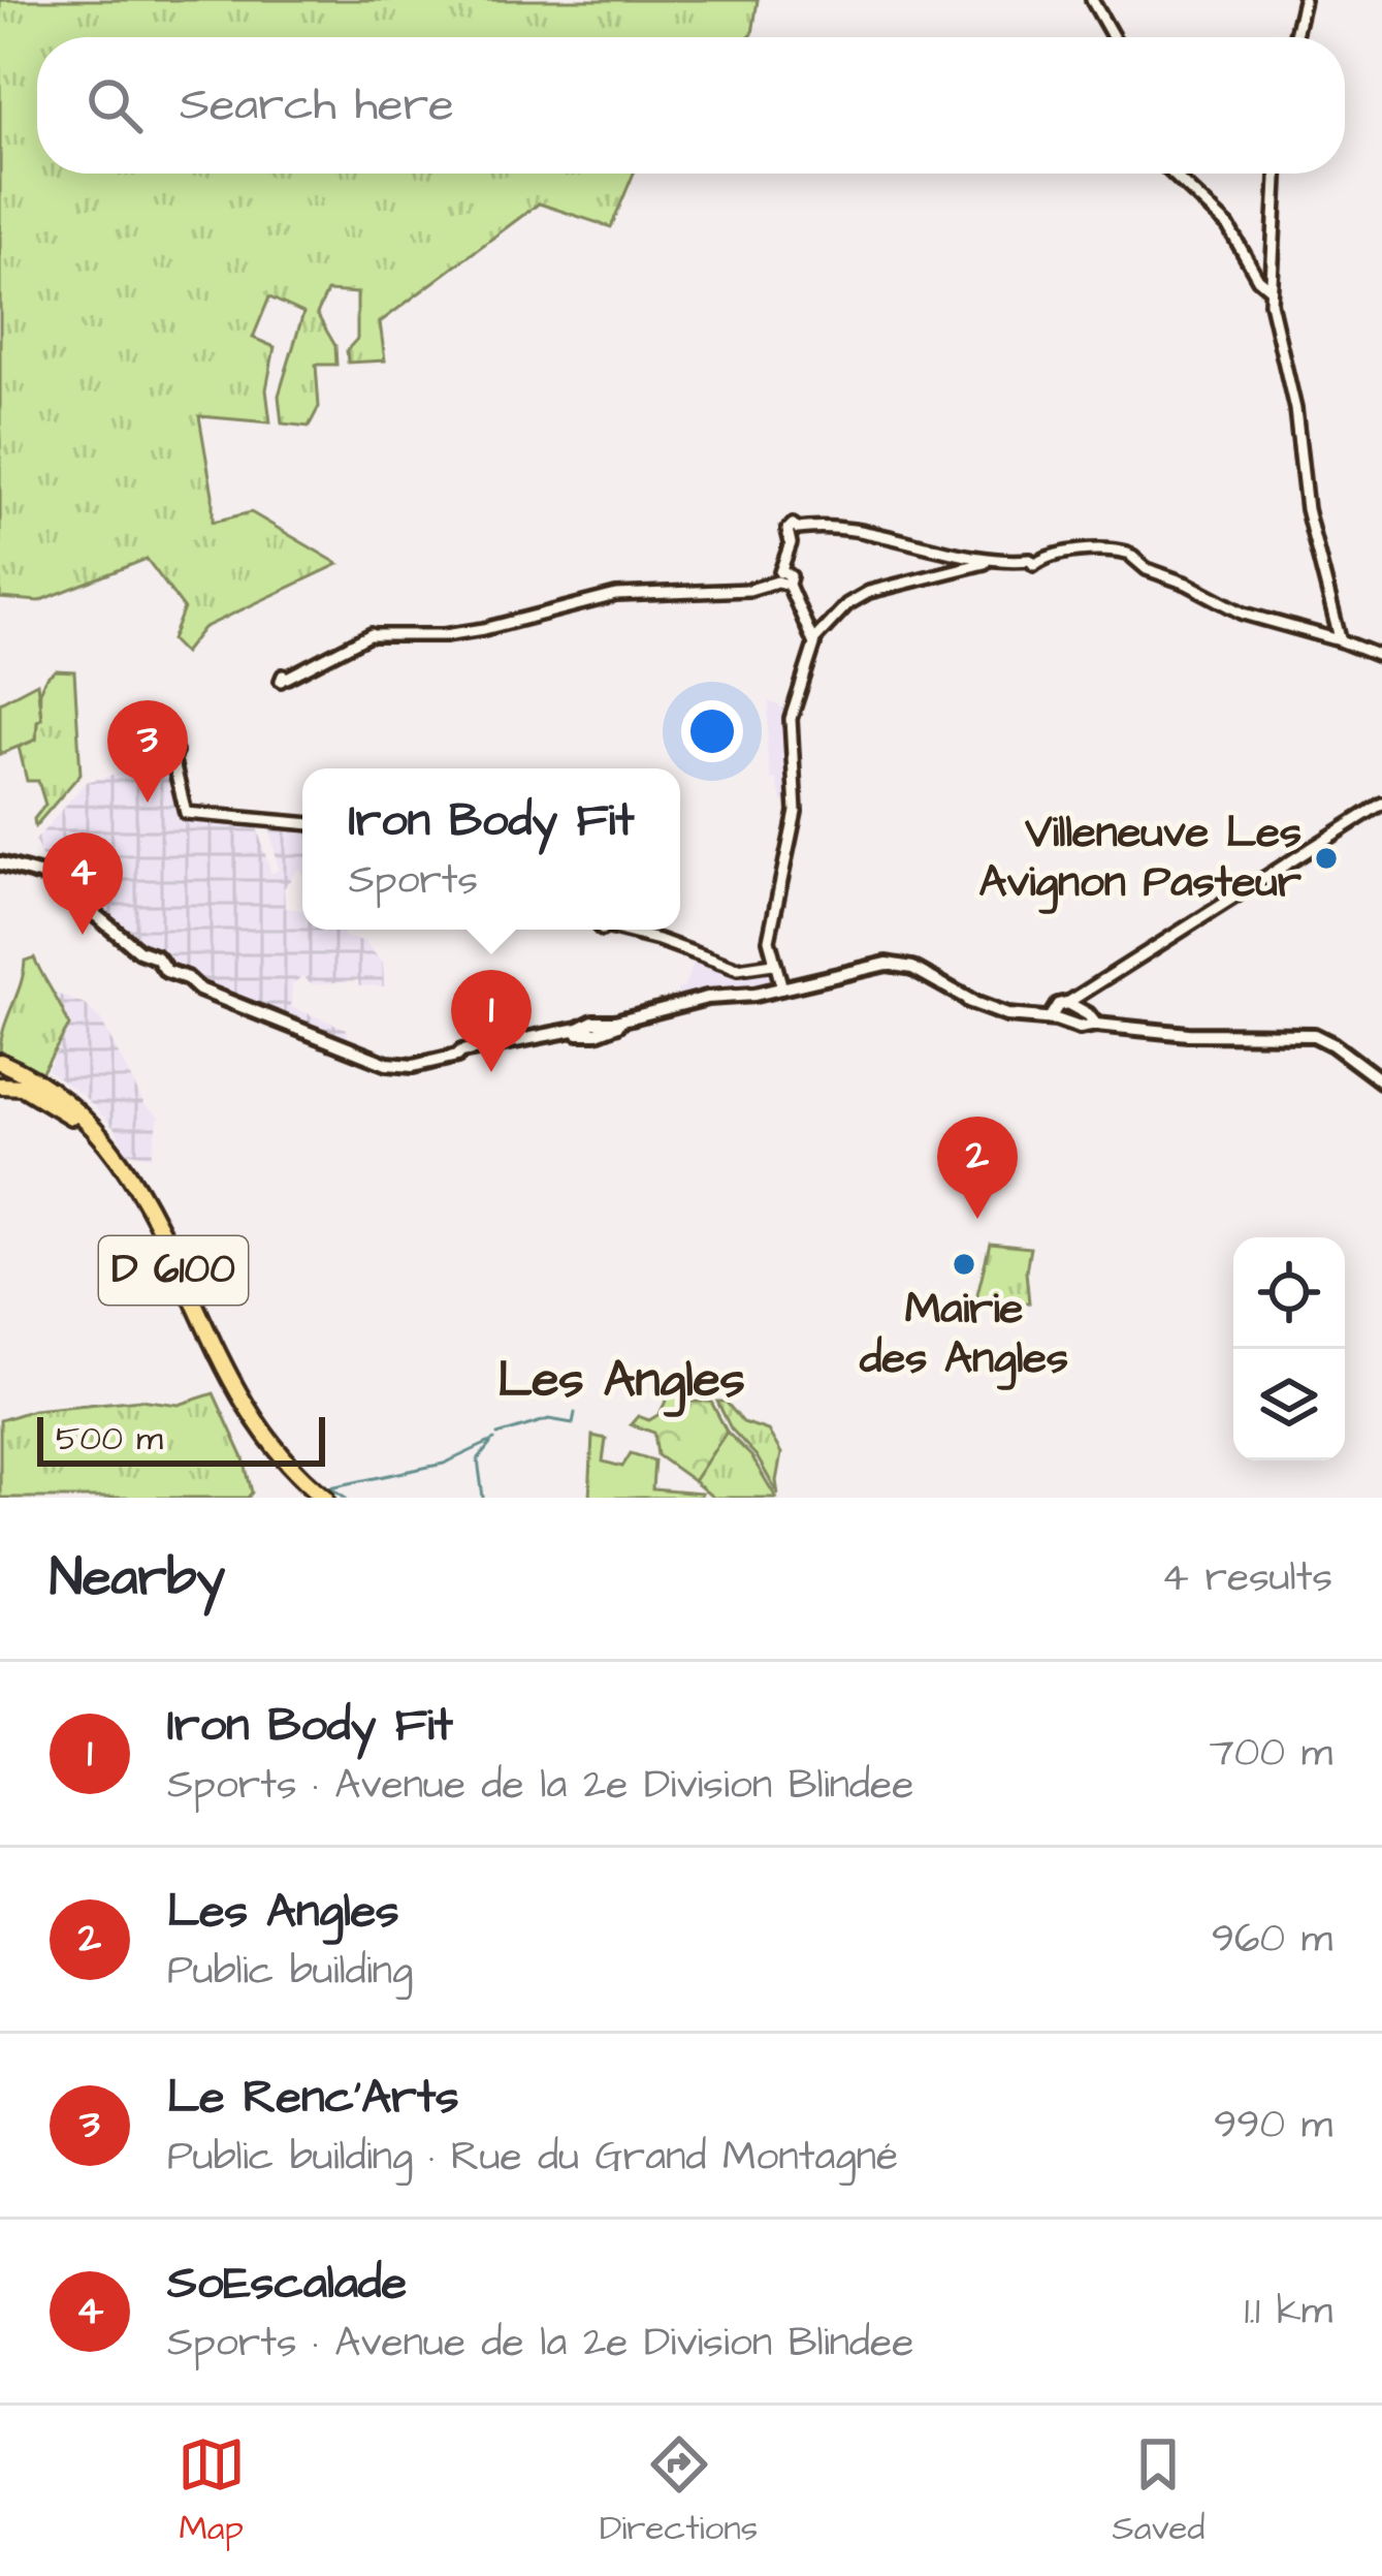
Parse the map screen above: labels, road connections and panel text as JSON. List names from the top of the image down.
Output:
{
  "streets": {
    "main road": ["D 6100"]
  },
  "districts": ["Les Angles"],
  "places": ["Villeneuve Les Avignon Pasteur", "Mairie des Angles"],
  "scale_bar": "500 m",
  "page": {
    "search": "Search here",
    "pins": [
      "3",
      "4",
      "1",
      "2"
    ],
    "popup": ["Iron Body Fit", "Sports"],
    "scale": "500 m",
    "heading": ["Nearby", "4 results"],
    "list": [
      {
        "mark": "1",
        "name": "Iron Body Fit",
        "note": "Sports · Avenue de la 2e Division Blindee",
        "value": "700 m"
      },
      {
        "mark": "2",
        "name": "Les Angles",
        "note": "Public building",
        "value": "960 m"
      },
      {
        "mark": "3",
        "name": "Le Renc'Arts",
        "note": "Public building · Rue du Grand Montagné",
        "value": "990 m"
      },
      {
        "mark": "4",
        "name": "SoEscalade",
        "note": "Sports · Avenue de la 2e Division Blindee",
        "value": "1.1 km"
      }
    ],
    "nav": ["Map", "Directions", "Saved"]
  }
}
